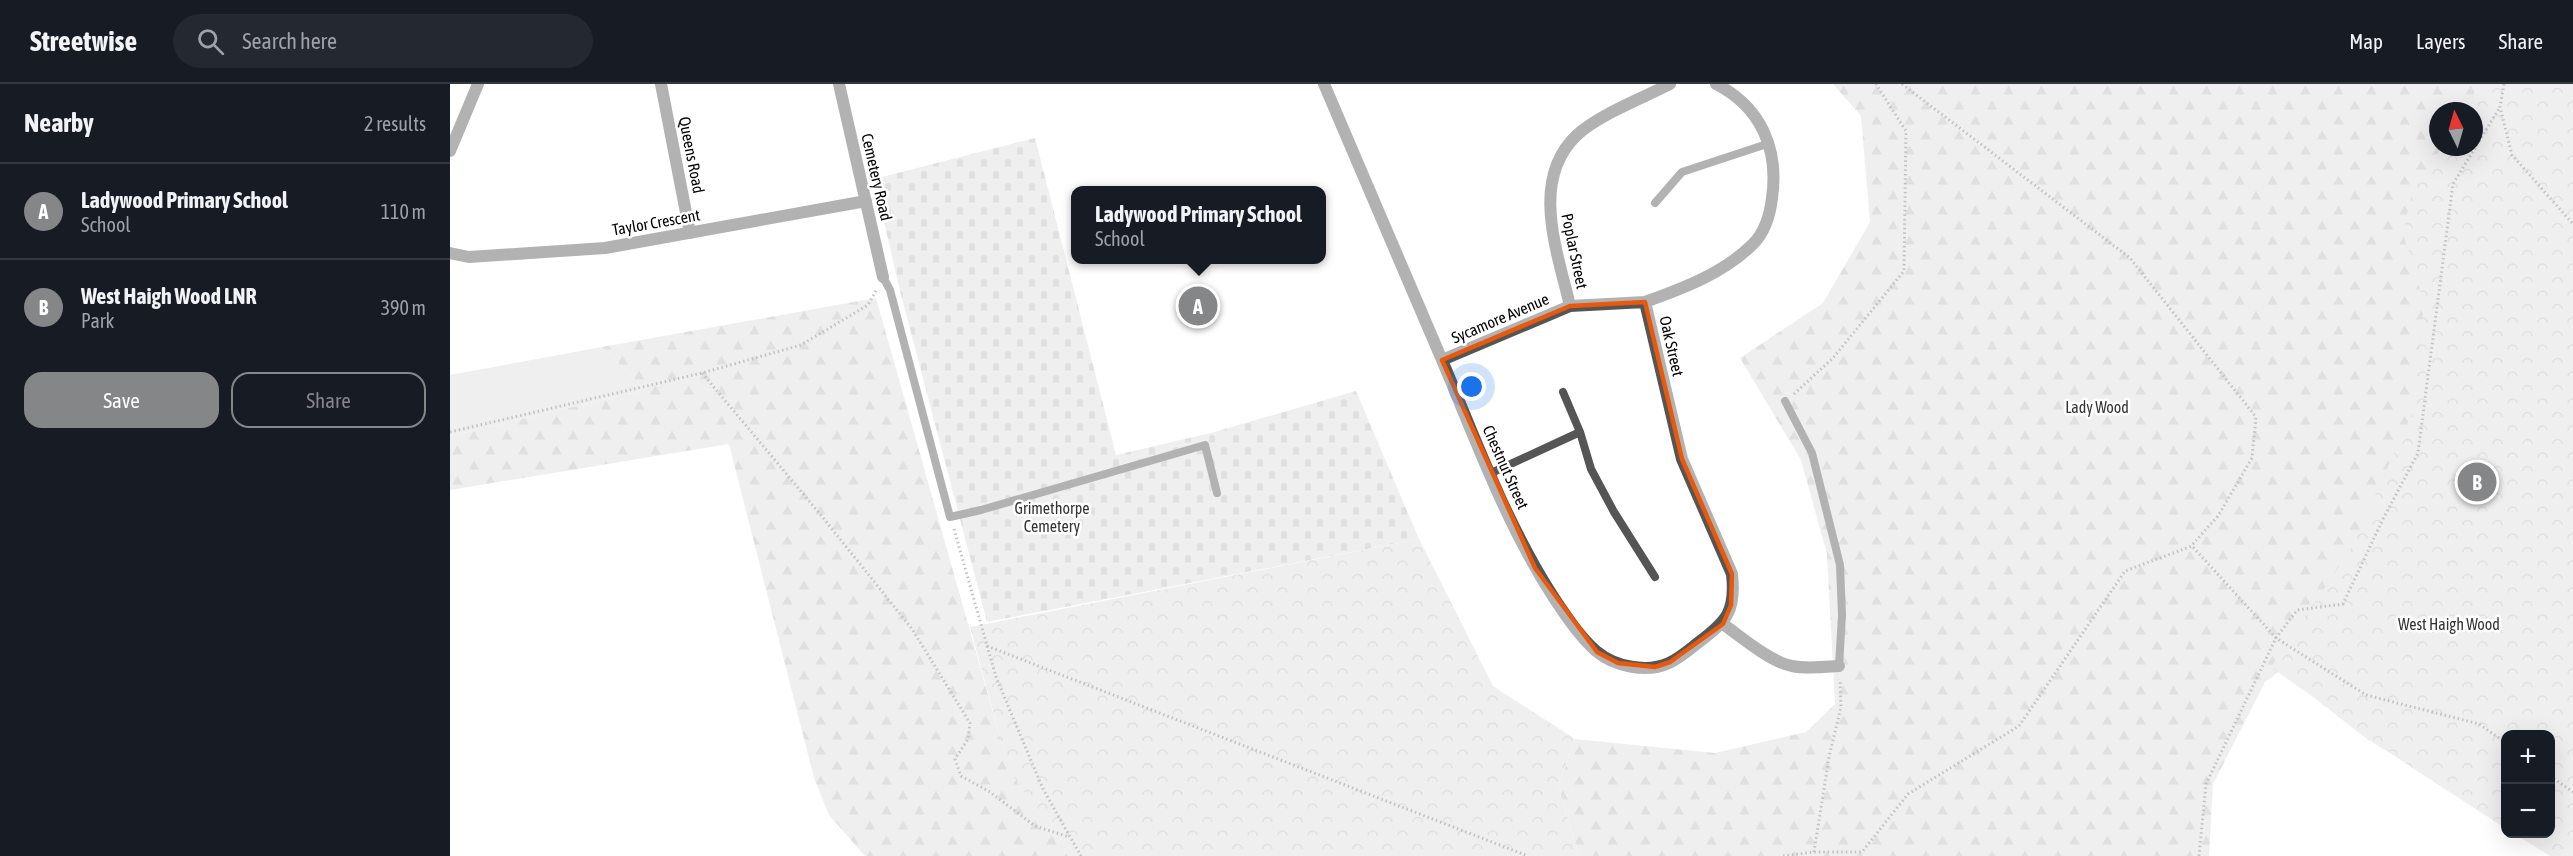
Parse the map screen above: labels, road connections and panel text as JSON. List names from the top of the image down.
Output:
{
  "streets": {
    "street": [
      "Queens Road",
      "Cemetery Road",
      "Taylor Crescent",
      "Poplar Street",
      "Sycamore Avenue",
      "Oak Street",
      "Chestnut Street"
    ]
  },
  "crossings": [
    ["Queens Road", "Taylor Crescent"],
    ["Cemetery Road", "Taylor Crescent"],
    ["Poplar Street", "Sycamore Avenue"],
    ["Sycamore Avenue", "Oak Street"],
    ["Sycamore Avenue", "Chestnut Street"],
    ["Oak Street", "Chestnut Street"]
  ],
  "parks": ["Lady Wood", "Grimethorpe Cemetery", "West Haigh Wood"],
  "north": "top",
  "page": {
    "header": "Streetwise",
    "search": "Search here",
    "nav": ["Map", "Layers", "Share"],
    "heading": ["Nearby", "2 results"],
    "list": [
      {
        "mark": "A",
        "name": "Ladywood Primary School",
        "note": "School",
        "value": "110 m"
      },
      {
        "mark": "B",
        "name": "West Haigh Wood LNR",
        "note": "Park",
        "value": "390 m"
      }
    ],
    "popup": ["Ladywood Primary School", "School"],
    "pins": ["A", "B"],
    "buttons": ["Save", "Share"],
    "map_buttons": ["+", "−"]
  }
}
